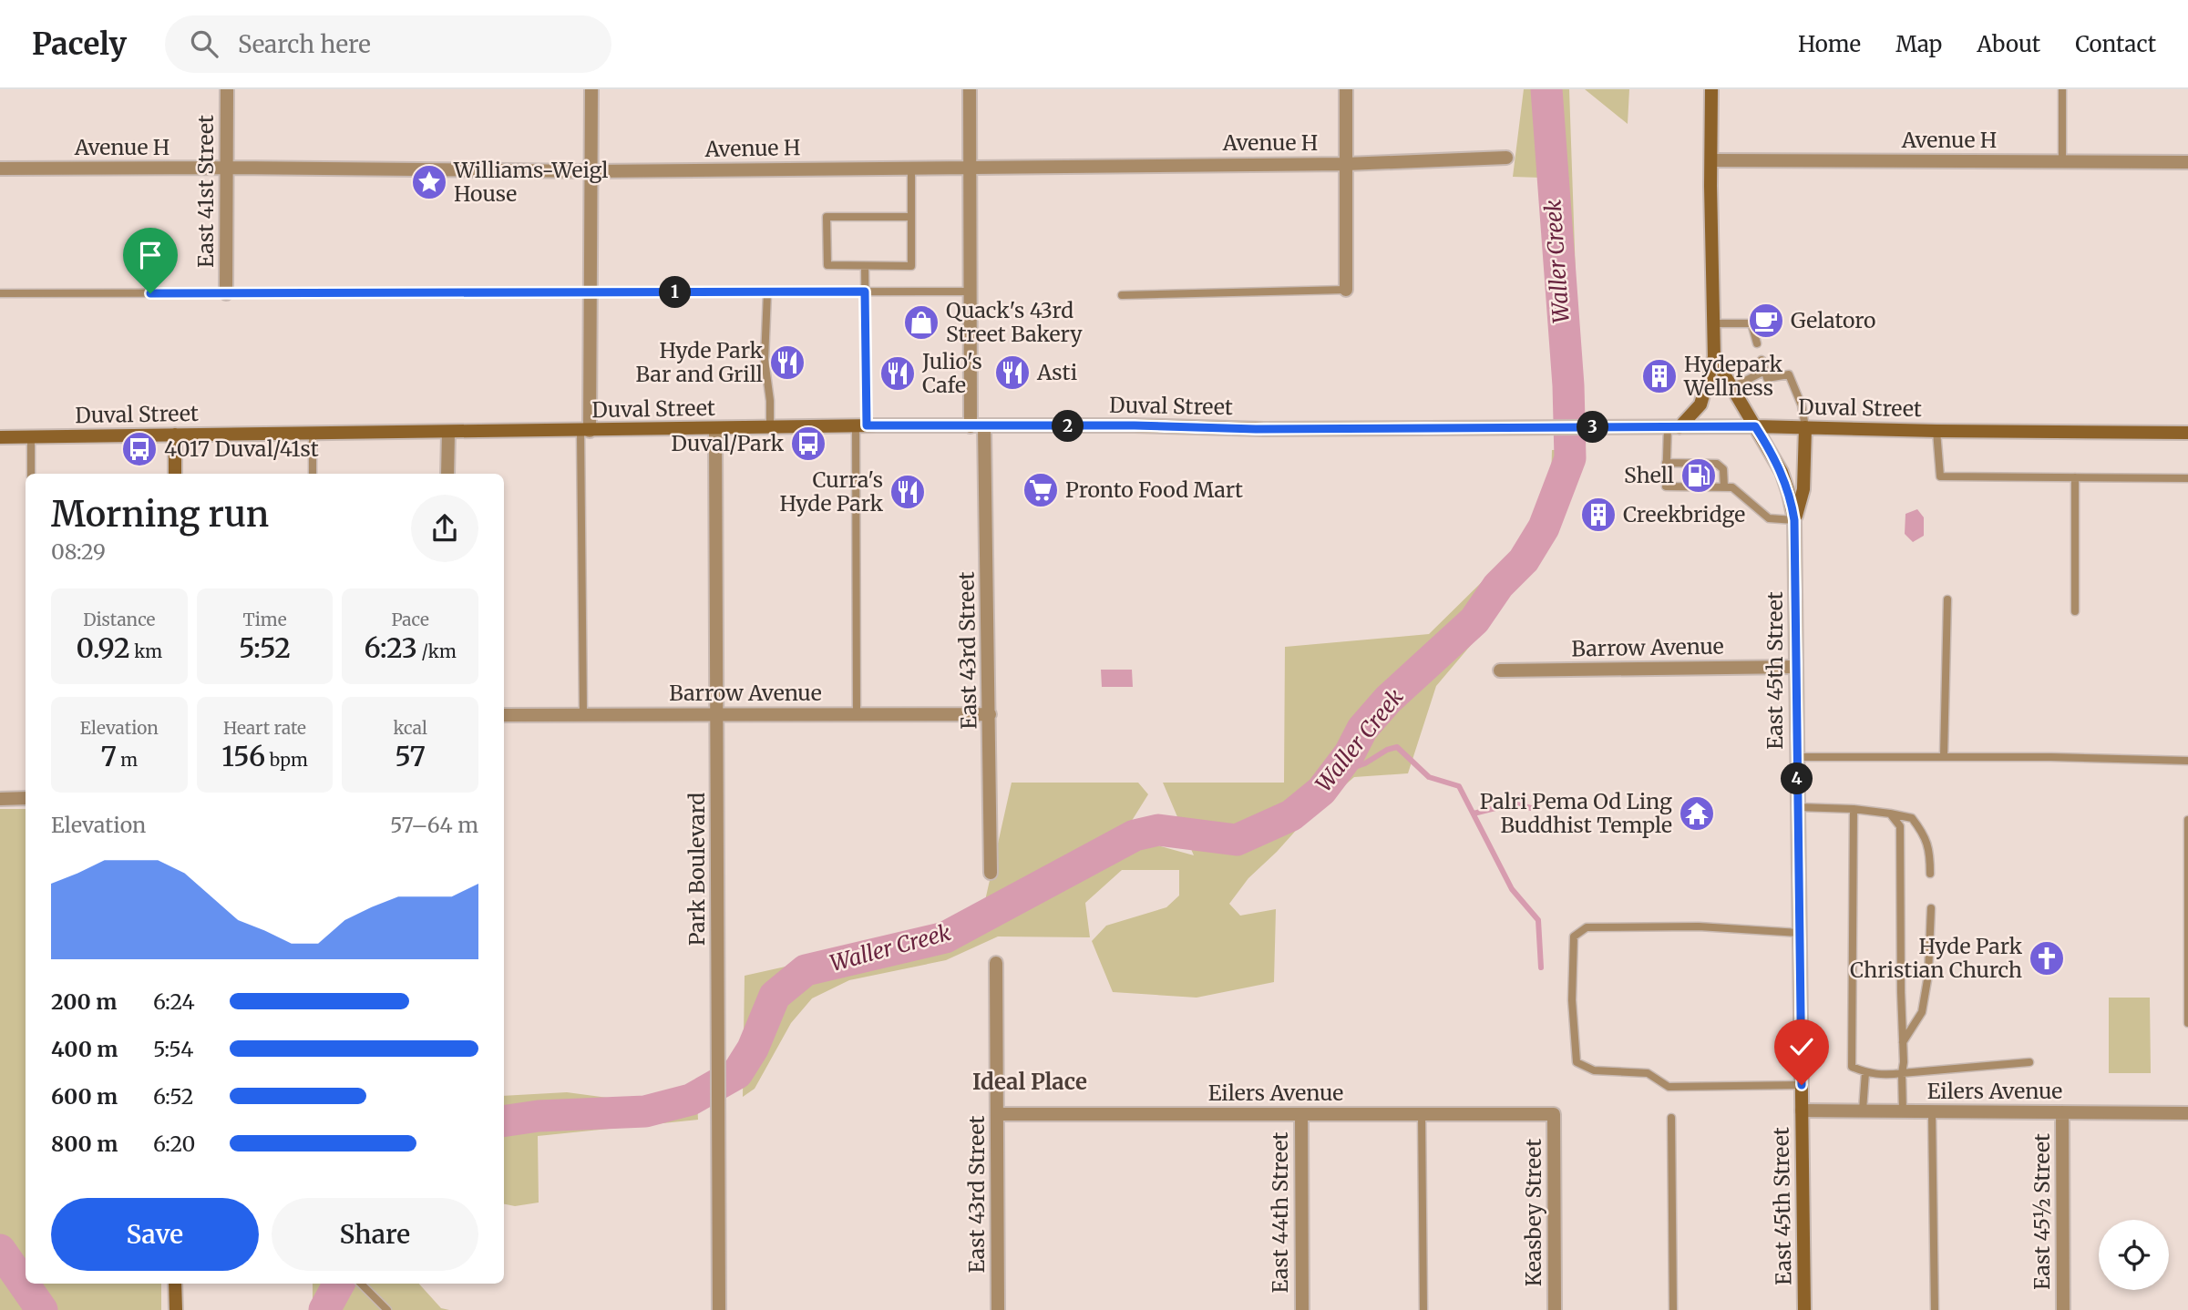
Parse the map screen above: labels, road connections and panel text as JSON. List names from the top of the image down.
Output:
{
  "streets": {
    "street": [
      "Avenue H",
      "East 41st Street",
      "Duval Street",
      "Barrow Avenue",
      "East 43rd Street",
      "East 45th Street",
      "Park Boulevard",
      "Eilers Avenue",
      "East 45½ Street",
      "East 44th Street",
      "Keasbey Street"
    ]
  },
  "crossings": [
    ["Avenue H", "East 41st Street"],
    ["Avenue H", "East 45th Street"],
    ["Duval Street", "East 43rd Street"],
    ["Duval Street", "East 45th Street"],
    ["Duval Street", "Park Boulevard"],
    ["Barrow Avenue", "East 43rd Street"],
    ["Barrow Avenue", "East 45th Street"],
    ["Barrow Avenue", "Park Boulevard"],
    ["East 43rd Street", "Eilers Avenue"],
    ["East 45th Street", "Eilers Avenue"],
    ["Eilers Avenue", "East 45½ Street"],
    ["Eilers Avenue", "East 44th Street"],
    ["Eilers Avenue", "Keasbey Street"]
  ],
  "districts": ["Ideal Place"],
  "water": ["Waller Creek"],
  "places": {
    "place": ["Williams-Weigl House"],
    "cafe": ["Gelatoro"],
    "shop": ["Quack's 43rd Street Bakery"],
    "restaurant": [
      "Hyde Park Bar and Grill",
      "Asti",
      "Julio's Cafe",
      "Curra's Hyde Park"
    ],
    "building": ["Hydepark Wellness", "Creekbridge"],
    "bus stop": ["Duval/Park", "4017 Duval/41st"],
    "fuel station": ["Shell"],
    "supermarket": ["Pronto Food Mart"],
    "temple": ["Palri Pema Od Ling Buddhist Temple"],
    "church": ["Hyde Park Christian Church"]
  },
  "page": {
    "header": "Pacely",
    "search": "Search here",
    "nav": [
      "Home",
      "Map",
      "About",
      "Contact"
    ],
    "pins": [
      "1",
      "2",
      "3",
      "4"
    ],
    "heading": ["Morning run", "08:29"],
    "stats": [
      ["Distance", "0.92 km"],
      ["Time", "5:52"],
      ["Pace", "6:23 /km"],
      ["Elevation", "7 m"],
      ["Heart rate", "156 bpm"],
      ["kcal", "57"]
    ],
    "chart": ["Elevation", "57–64 m"],
    "list": [
      {
        "name": "200 m",
        "note": "6:24"
      },
      {
        "name": "400 m",
        "note": "5:54"
      },
      {
        "name": "600 m",
        "note": "6:52"
      },
      {
        "name": "800 m",
        "note": "6:20"
      }
    ],
    "buttons": ["Save", "Share"]
  }
}
